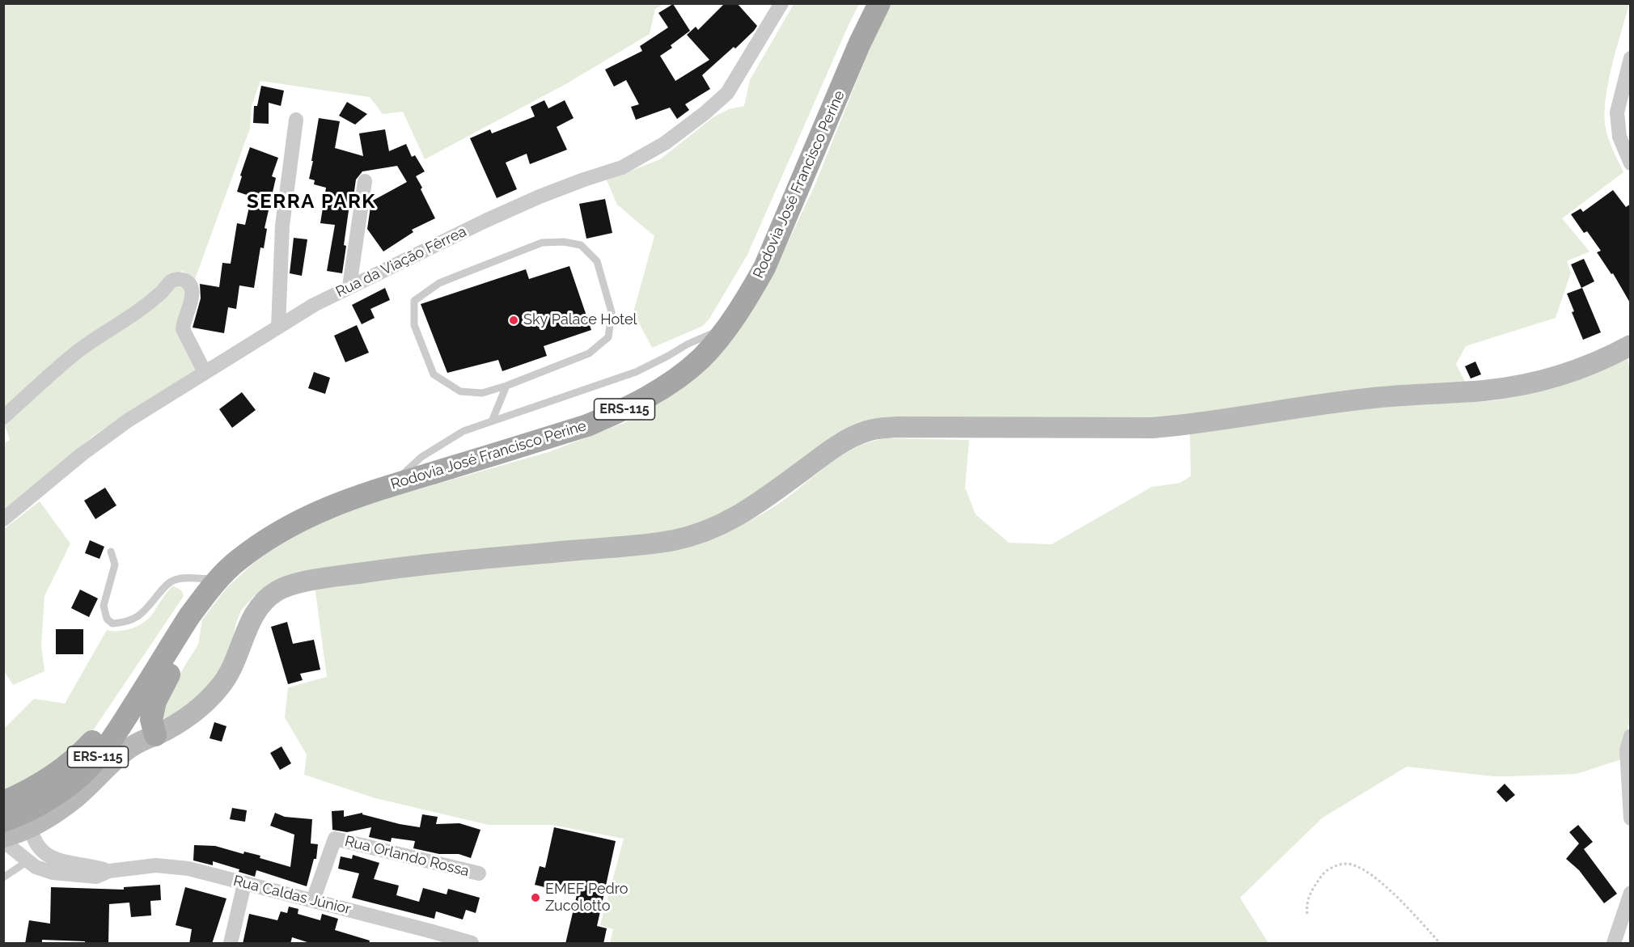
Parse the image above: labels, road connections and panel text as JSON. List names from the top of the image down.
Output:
{
  "streets": {
    "main road": ["Rodovia José Francisco Perine", "ERS-115"],
    "street": ["Rua da Viação Fêrrea", "Rua Orlando Rossa", "Rua Caldas Júnior"]
  },
  "crossings": [
    ["Rua Orlando Rossa", "Rua Caldas Júnior"]
  ],
  "districts": ["SERRA PARK"],
  "places": ["Sky Palace Hotel", "EMEF Pedro Zucolotto"]
}
